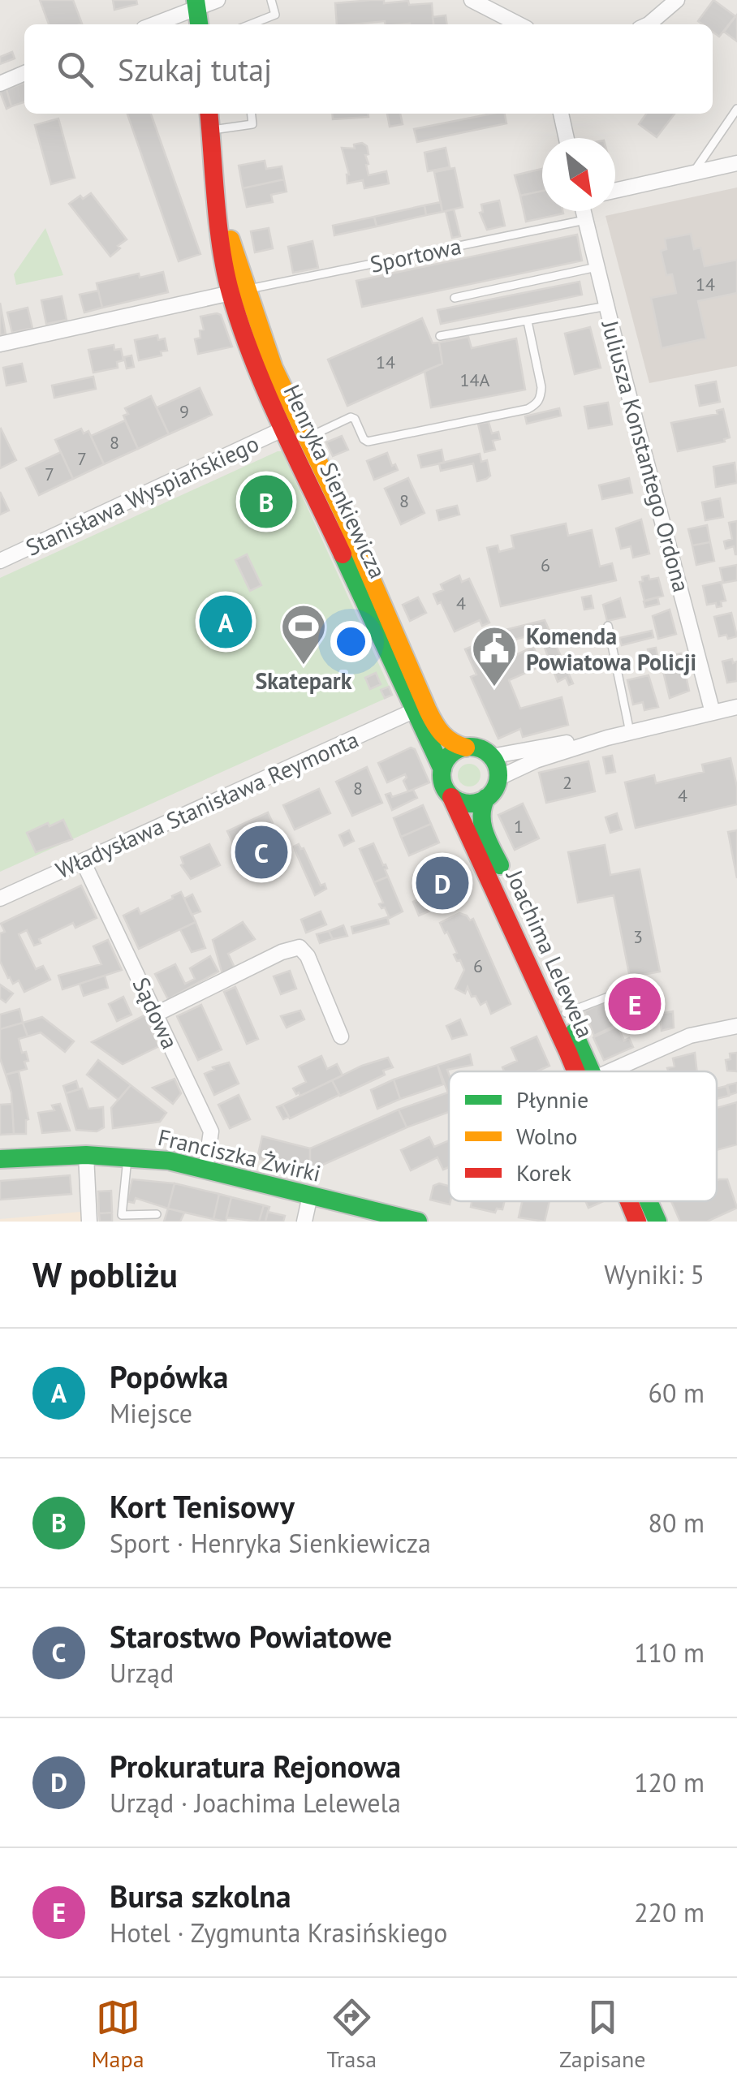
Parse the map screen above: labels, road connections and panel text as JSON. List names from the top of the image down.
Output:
{
  "streets": {
    "street": [
      "Sportowa",
      "Juliusza Konstantego Ordona",
      "Henryka Sienkiewicza",
      "Stanisława Wyspiańskiego",
      "Władysława Stanisława Reymonta",
      "Joachima Lelewela",
      "Sądowa",
      "Franciszka Żwirki"
    ]
  },
  "crossings": [
    ["Sportowa", "Juliusza Konstantego Ordona"],
    ["Sportowa", "Henryka Sienkiewicza"],
    ["Henryka Sienkiewicza", "Stanisława Wyspiańskiego"],
    ["Henryka Sienkiewicza", "Władysława Stanisława Reymonta"],
    ["Henryka Sienkiewicza", "Joachima Lelewela"],
    ["Władysława Stanisława Reymonta", "Sądowa"],
    ["Sądowa", "Franciszka Żwirki"]
  ],
  "places": {
    "sports": ["Skatepark"],
    "public building": ["Komenda Powiatowa Policji"]
  },
  "house_numbers": [
    "14",
    "14",
    "14A",
    "9",
    "8",
    "7",
    "7",
    "8",
    "6",
    "4",
    "2",
    "8",
    "4",
    "1",
    "3",
    "6"
  ],
  "legend": ["Płynnie", "Wolno", "Korek"],
  "north": "bottom right",
  "page": {
    "search": "Szukaj tutaj",
    "pins": [
      "B",
      "A",
      "C",
      "D",
      "E"
    ],
    "heading": ["W pobliżu", "Wyniki: 5"],
    "list": [
      {
        "mark": "A",
        "name": "Popówka",
        "note": "Miejsce",
        "value": "60 m"
      },
      {
        "mark": "B",
        "name": "Kort Tenisowy",
        "note": "Sport · Henryka Sienkiewicza",
        "value": "80 m"
      },
      {
        "mark": "C",
        "name": "Starostwo Powiatowe",
        "note": "Urząd",
        "value": "110 m"
      },
      {
        "mark": "D",
        "name": "Prokuratura Rejonowa",
        "note": "Urząd · Joachima Lelewela",
        "value": "120 m"
      },
      {
        "mark": "E",
        "name": "Bursa szkolna",
        "note": "Hotel · Zygmunta Krasińskiego",
        "value": "220 m"
      }
    ],
    "nav": ["Mapa", "Trasa", "Zapisane"]
  }
}
